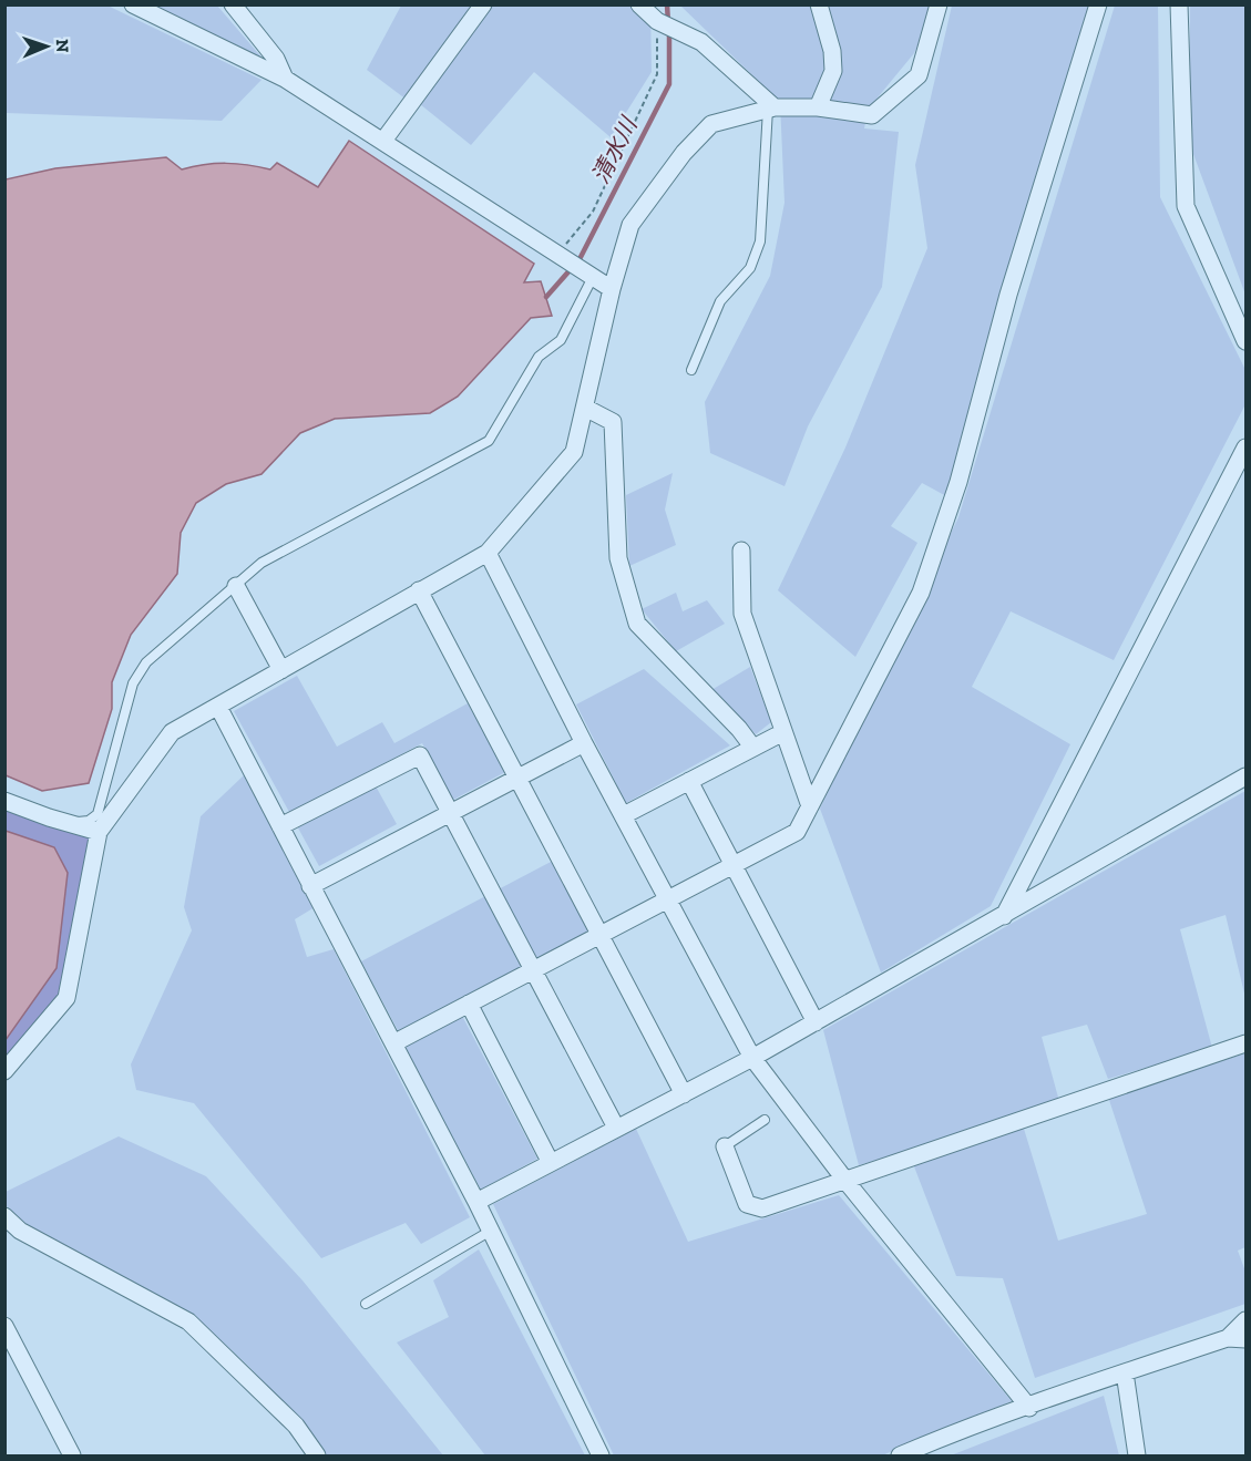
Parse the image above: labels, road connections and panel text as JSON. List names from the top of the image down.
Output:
{
  "water": ["清水川"],
  "north": "right"
}
